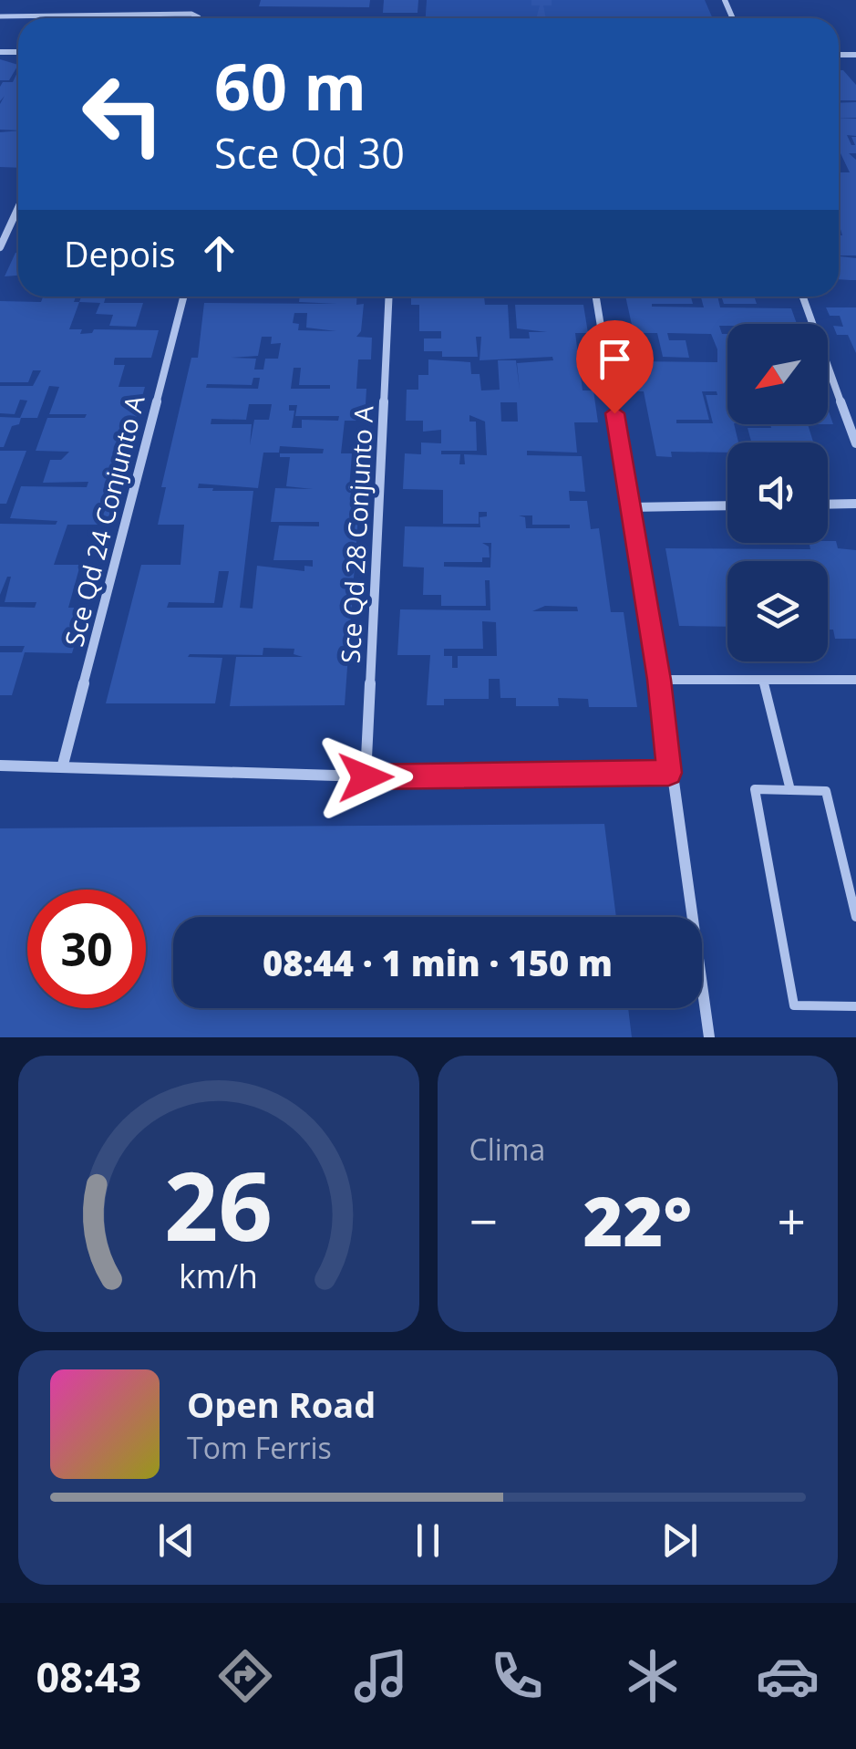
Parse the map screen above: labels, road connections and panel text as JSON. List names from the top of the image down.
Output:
{
  "streets": {
    "street": ["Sce Qd 24 Conjunto A", "Sce Qd 28 Conjunto A"]
  },
  "north": "bottom left",
  "page": {
    "turn": ["60 m", "Sce Qd 30"],
    "then": "Depois",
    "limit": "30",
    "trip": "08:44 · 1 min · 150 m",
    "tile": "Clima",
    "heat": ["−", "22°", "+"],
    "song": ["Open Road", "Tom Ferris"],
    "tabs": "08:43",
    "gauge": ["26", "km/h"]
  }
}
